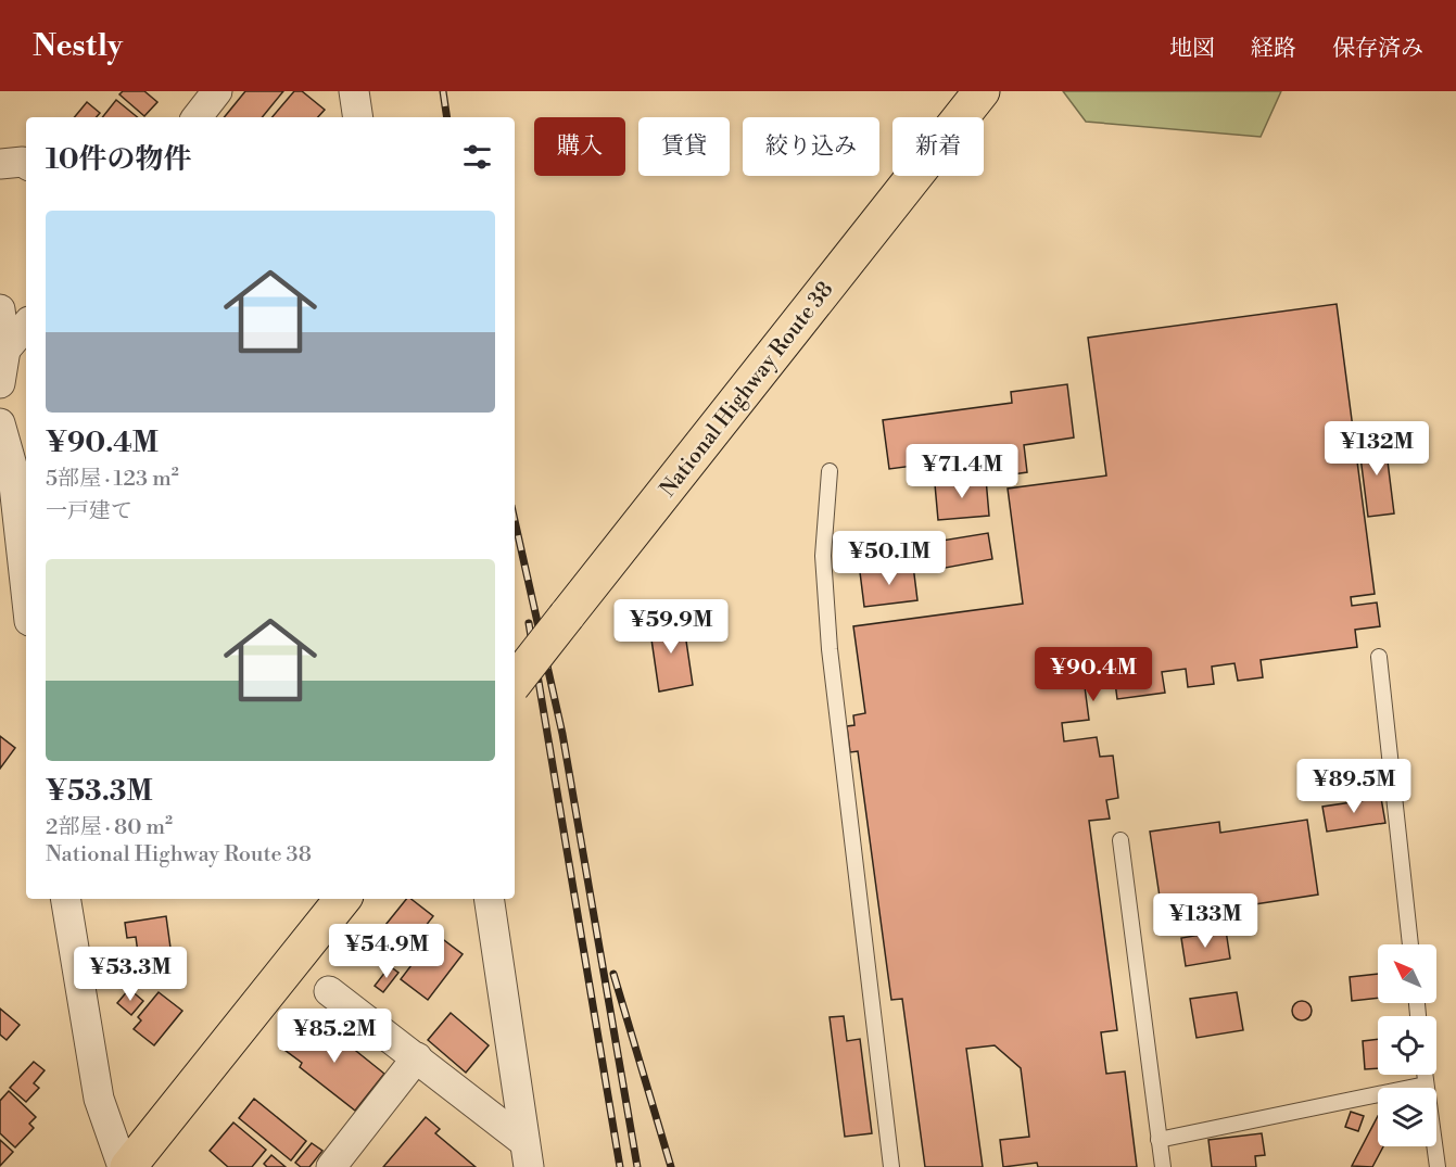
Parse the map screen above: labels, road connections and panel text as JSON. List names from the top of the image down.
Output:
{
  "streets": {
    "highway": ["National Highway Route 38"]
  },
  "north": "top left",
  "page": {
    "header": "Nestly",
    "nav": ["地図", "経路", "保存済み"],
    "chip": [
      "購入",
      "賃貸",
      "絞り込み",
      "新着"
    ],
    "heading": "10件の物件",
    "list": [
      {
        "name": "¥90.4M",
        "note": "5部屋 · 123 m² · 一戸建て"
      },
      {
        "name": "¥53.3M",
        "note": "2部屋 · 80 m² · National Highway Route 38"
      }
    ],
    "price": [
      "¥132M",
      "¥71.4M",
      "¥50.1M",
      "¥59.9M",
      "¥90.4M",
      "¥89.5M",
      "¥133M",
      "¥54.9M",
      "¥53.3M",
      "¥85.2M"
    ]
  }
}
